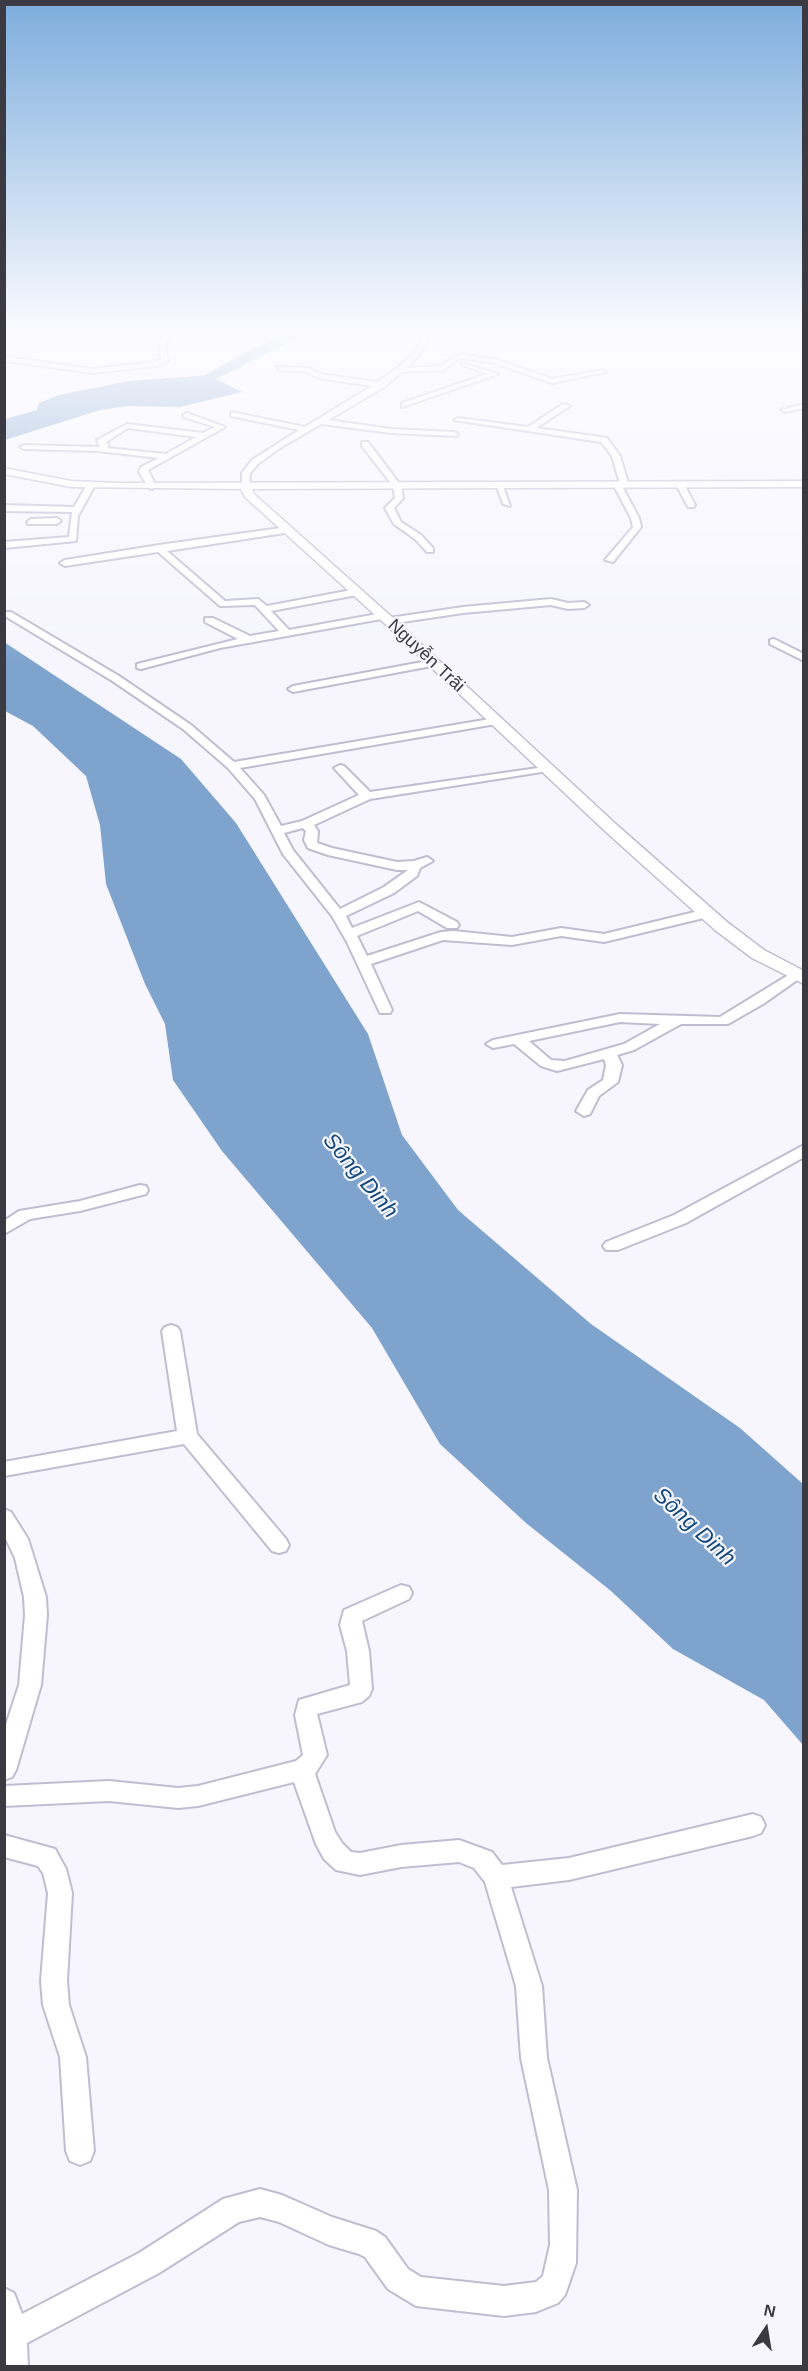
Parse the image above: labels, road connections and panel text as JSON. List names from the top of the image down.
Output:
{
  "streets": {
    "main road": ["Nguyễn Trãi"]
  },
  "water": ["Sông Dinh"],
  "north": "top"
}
